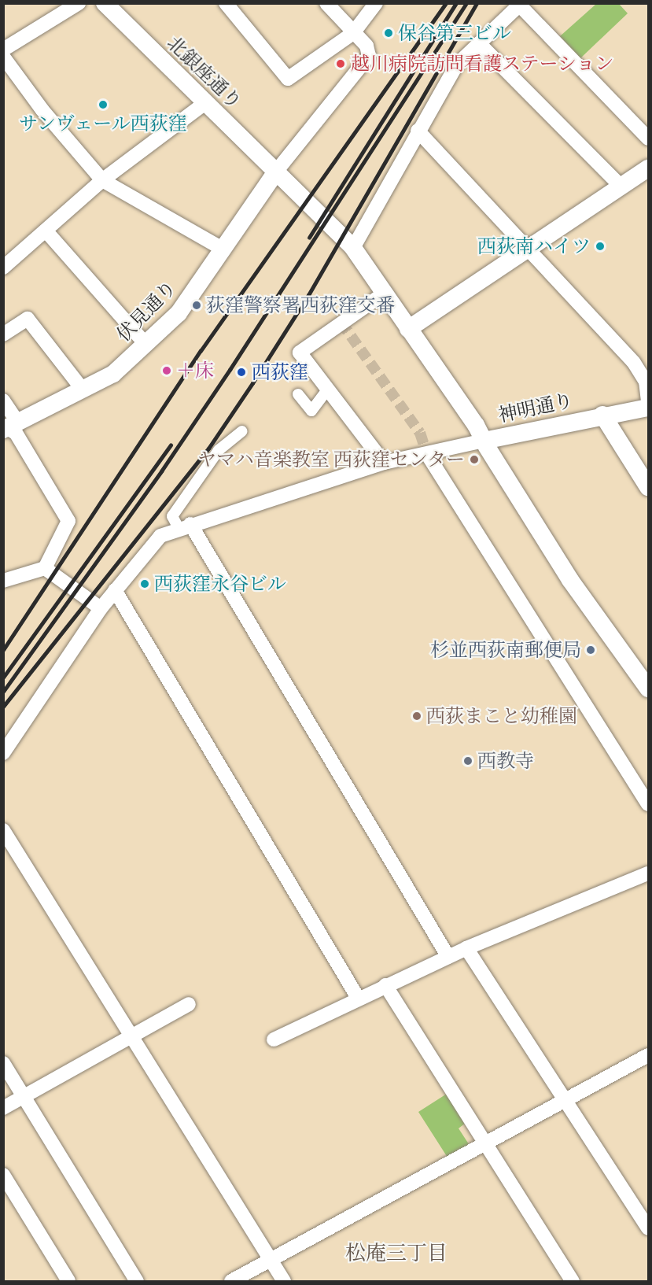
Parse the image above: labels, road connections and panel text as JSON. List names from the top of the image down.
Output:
{
  "streets": {
    "street": ["北銀座通り", "伏見通り", "神明通り"]
  },
  "crossings": [
    ["北銀座通り", "伏見通り"],
    ["北銀座通り", "神明通り"]
  ],
  "districts": ["松庵三丁目"],
  "places": [
    "保谷第三ビル",
    "越川病院訪問看護ステーション",
    "サンヴェール西荻窪",
    "西荻南ハイツ",
    "荻窪警察署西荻窪交番",
    "＋床",
    "西荻窪",
    "ヤマハ音楽教室 西荻窪センター",
    "西荻窪永谷ビル",
    "杉並西荻南郵便局",
    "西荻まこと幼稚園",
    "西教寺"
  ]
}
